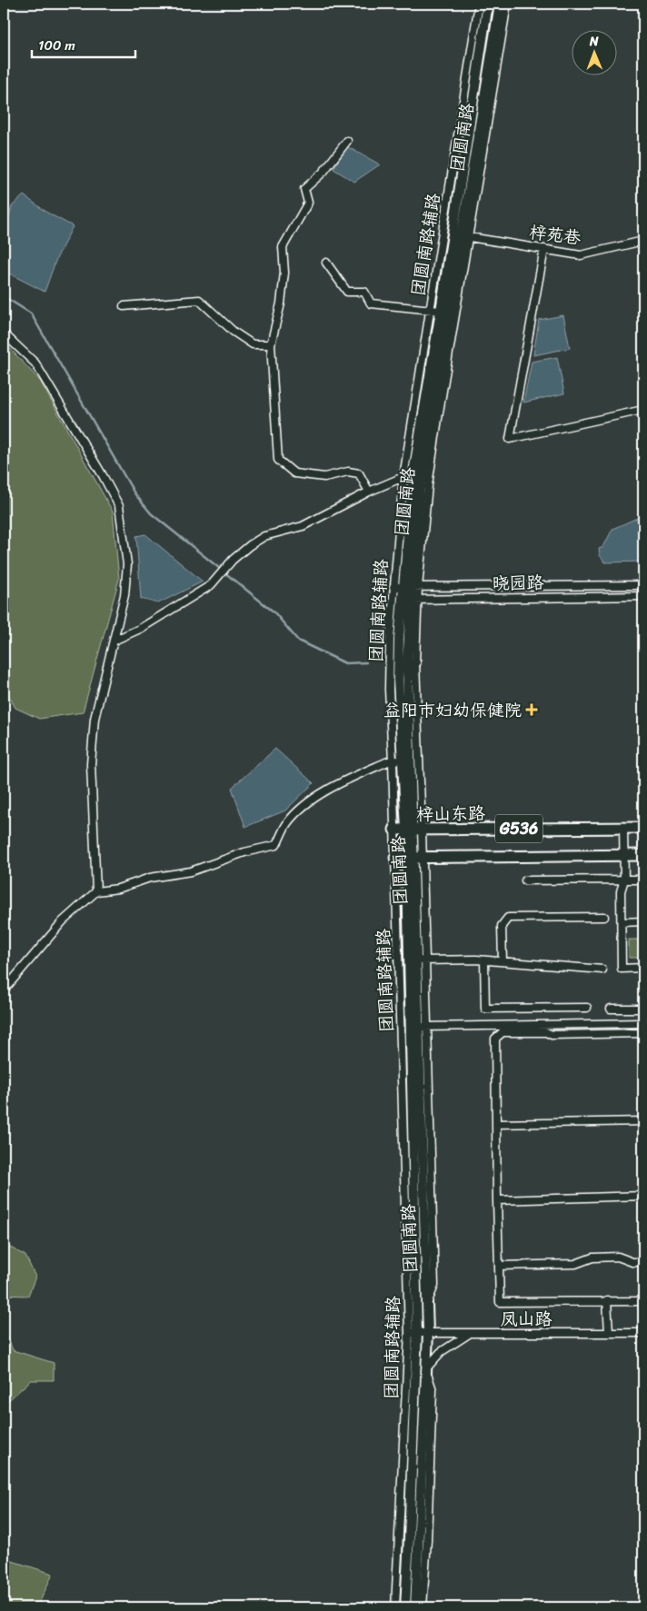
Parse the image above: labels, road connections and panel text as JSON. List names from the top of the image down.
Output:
{
  "streets": {
    "highway": ["梓山东路", "G536"],
    "main road": ["团圆南路"],
    "street": [
      "梓苑巷",
      "团圆南路辅路",
      "晓园路",
      "凤山路"
    ]
  },
  "crossings": [
    ["团圆南路", "梓苑巷"],
    ["团圆南路", "团圆南路辅路"],
    ["团圆南路", "晓园路"],
    ["团圆南路", "梓山东路"],
    ["团圆南路", "G536"],
    ["团圆南路", "凤山路"],
    ["团圆南路辅路", "晓园路"],
    ["团圆南路辅路", "梓山东路"],
    ["团圆南路辅路", "凤山路"]
  ],
  "places": {
    "health": ["益阳市妇幼保健院"]
  },
  "scale_bar": "100 m",
  "north": "top"
}
